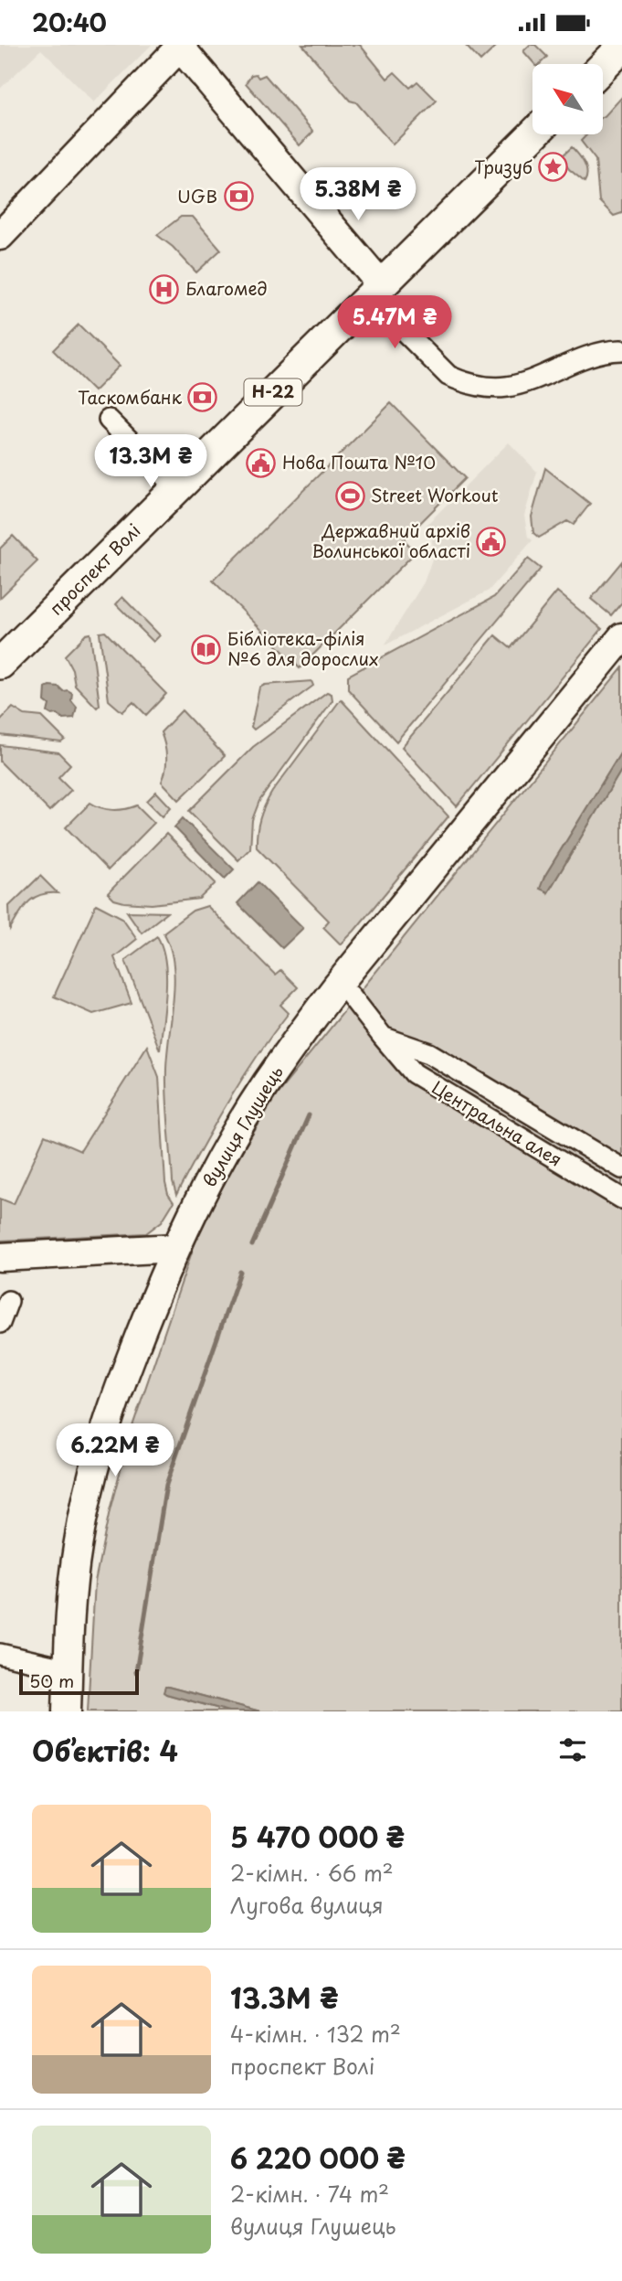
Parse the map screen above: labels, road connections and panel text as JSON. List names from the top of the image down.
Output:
{
  "streets": {
    "main road": ["Н-22", "проспект Волі"],
    "street": ["Центральна алея", "вулиця Глушець"]
  },
  "places": {
    "place": ["Тризуб"],
    "bank": ["UGB", "Таскомбанк"],
    "hospital": ["Благомед"],
    "public building": ["Нова Пошта №10", "Державний архів Волинської області"],
    "sports": ["Street Workout"],
    "library": ["Бібліотека-філія №6 для дорослих"]
  },
  "scale_bar": "50 m",
  "north": "top left",
  "page": {
    "status": "20:40",
    "price": [
      "5.38M ₴",
      "5.47M ₴",
      "13.3M ₴",
      "6.22M ₴"
    ],
    "scale": "50 m",
    "heading": "Об’єктів: 4",
    "list": [
      {
        "name": "5 470 000 ₴",
        "note": "2-кімн. · 66 m² · Лугова вулиця"
      },
      {
        "name": "13.3M ₴",
        "note": "4-кімн. · 132 m² · проспект Волі"
      },
      {
        "name": "6 220 000 ₴",
        "note": "2-кімн. · 74 m² · вулиця Глушець"
      }
    ]
  }
}
